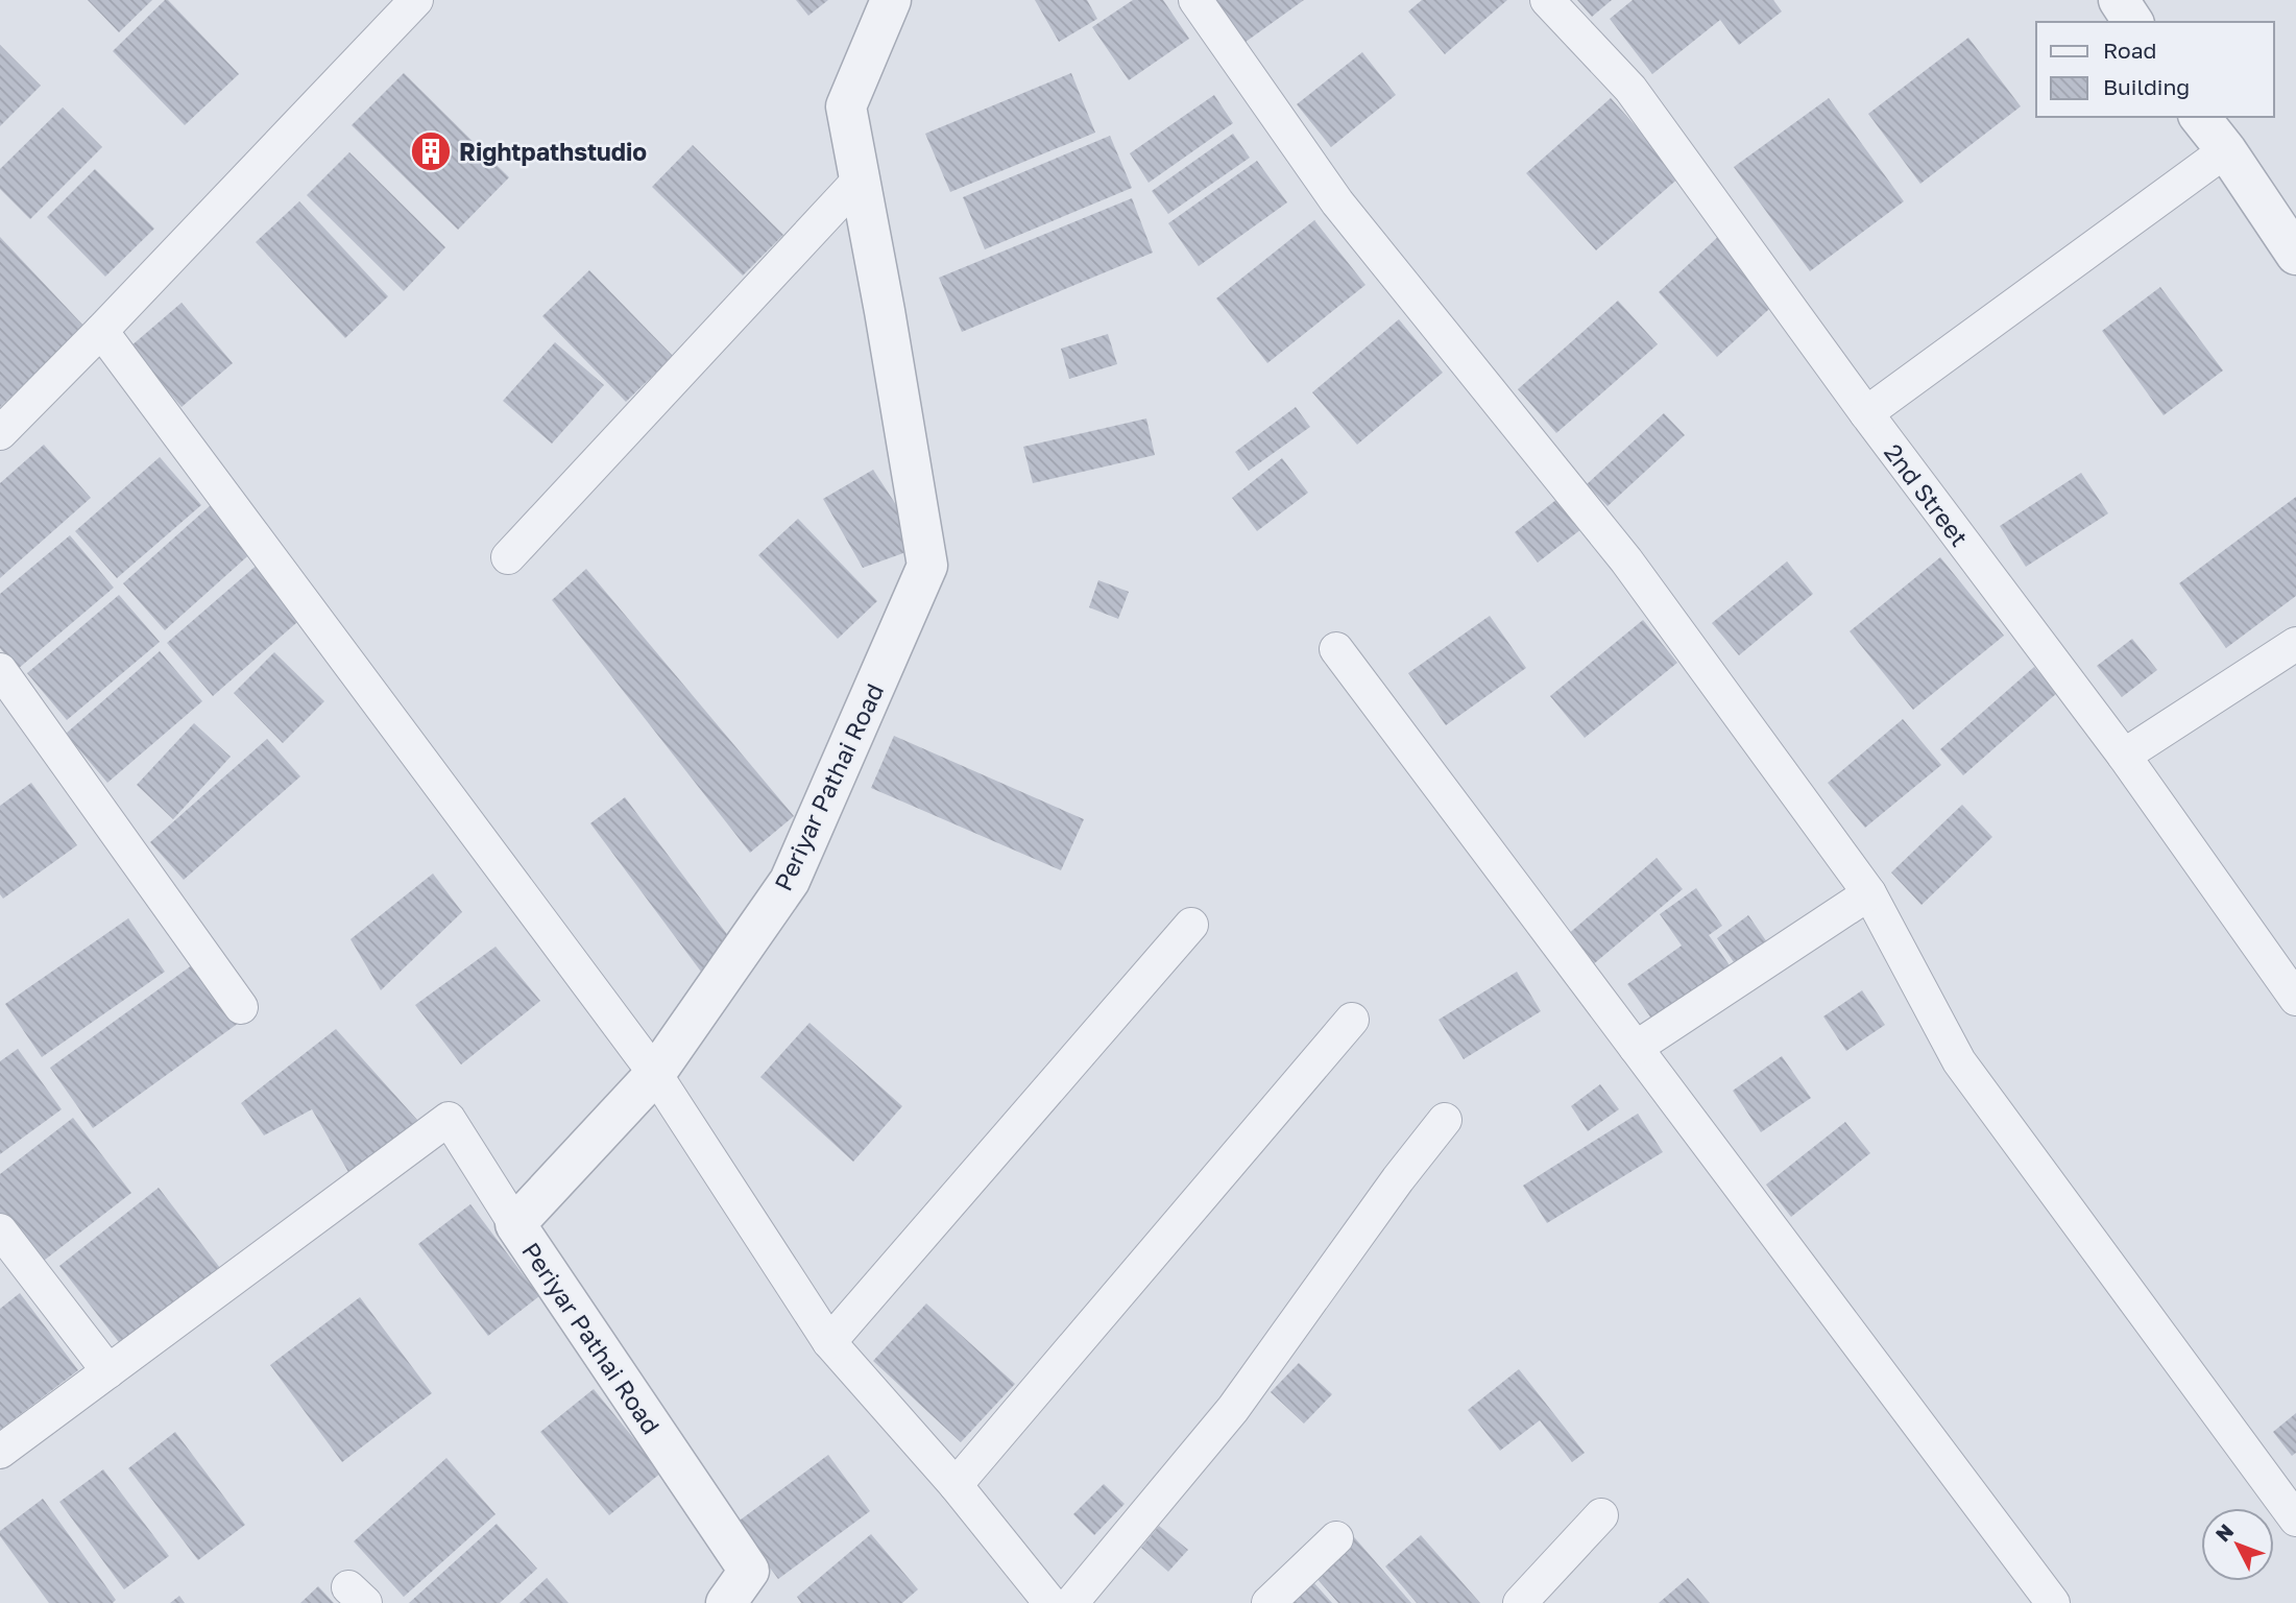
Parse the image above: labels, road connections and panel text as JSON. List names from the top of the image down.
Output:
{
  "streets": {
    "street": ["2nd Street", "Periyar Pathai Road"]
  },
  "places": {
    "building": ["Rightpathstudio"]
  },
  "legend": ["Road", "Building"],
  "north": "top left"
}
